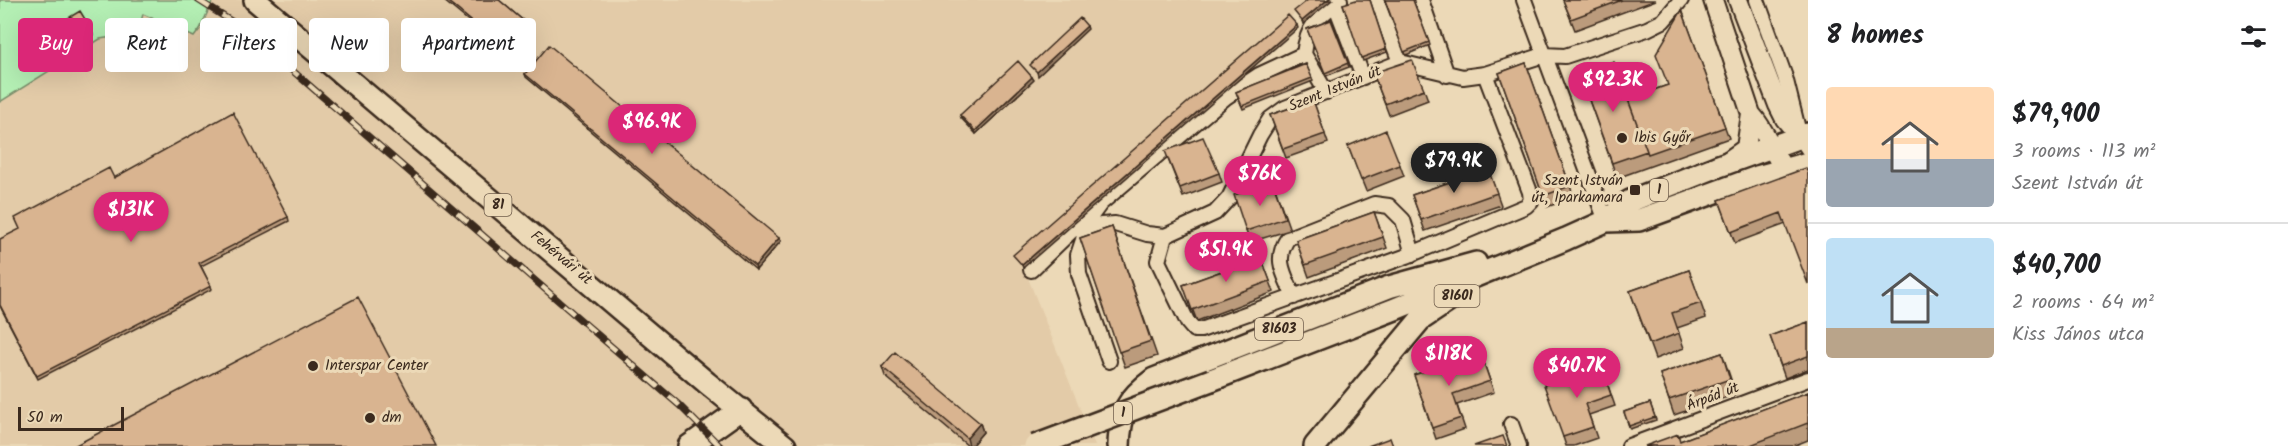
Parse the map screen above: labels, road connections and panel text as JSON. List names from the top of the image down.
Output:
{
  "streets": {
    "main road": [
      "1",
      "81",
      "Fehérvári út",
      "81601",
      "81603"
    ],
    "street": ["Szent István út", "Árpád út"]
  },
  "crossings": [
    ["1", "81601"],
    ["1", "81603"],
    ["81601", "81603"]
  ],
  "places": {
    "other": ["Ibis Győr", "Interspar Center", "dm"],
    "transit": ["Szent István út, Iparkamara"]
  },
  "scale_bar": "50 m",
  "page": {
    "heading": "8 homes",
    "chip": [
      "Buy",
      "Rent",
      "Filters",
      "New",
      "Apartment"
    ],
    "price": [
      "$92.3K",
      "$96.9K",
      "$79.9K",
      "$76K",
      "$131K",
      "$51.9K",
      "$118K",
      "$40.7K"
    ],
    "list": [
      {
        "name": "$79,900",
        "note": "3 rooms · 113 m² · Szent István út"
      },
      {
        "name": "$40,700",
        "note": "2 rooms · 64 m² · Kiss János utca"
      }
    ],
    "scale": "50 m"
  }
}
